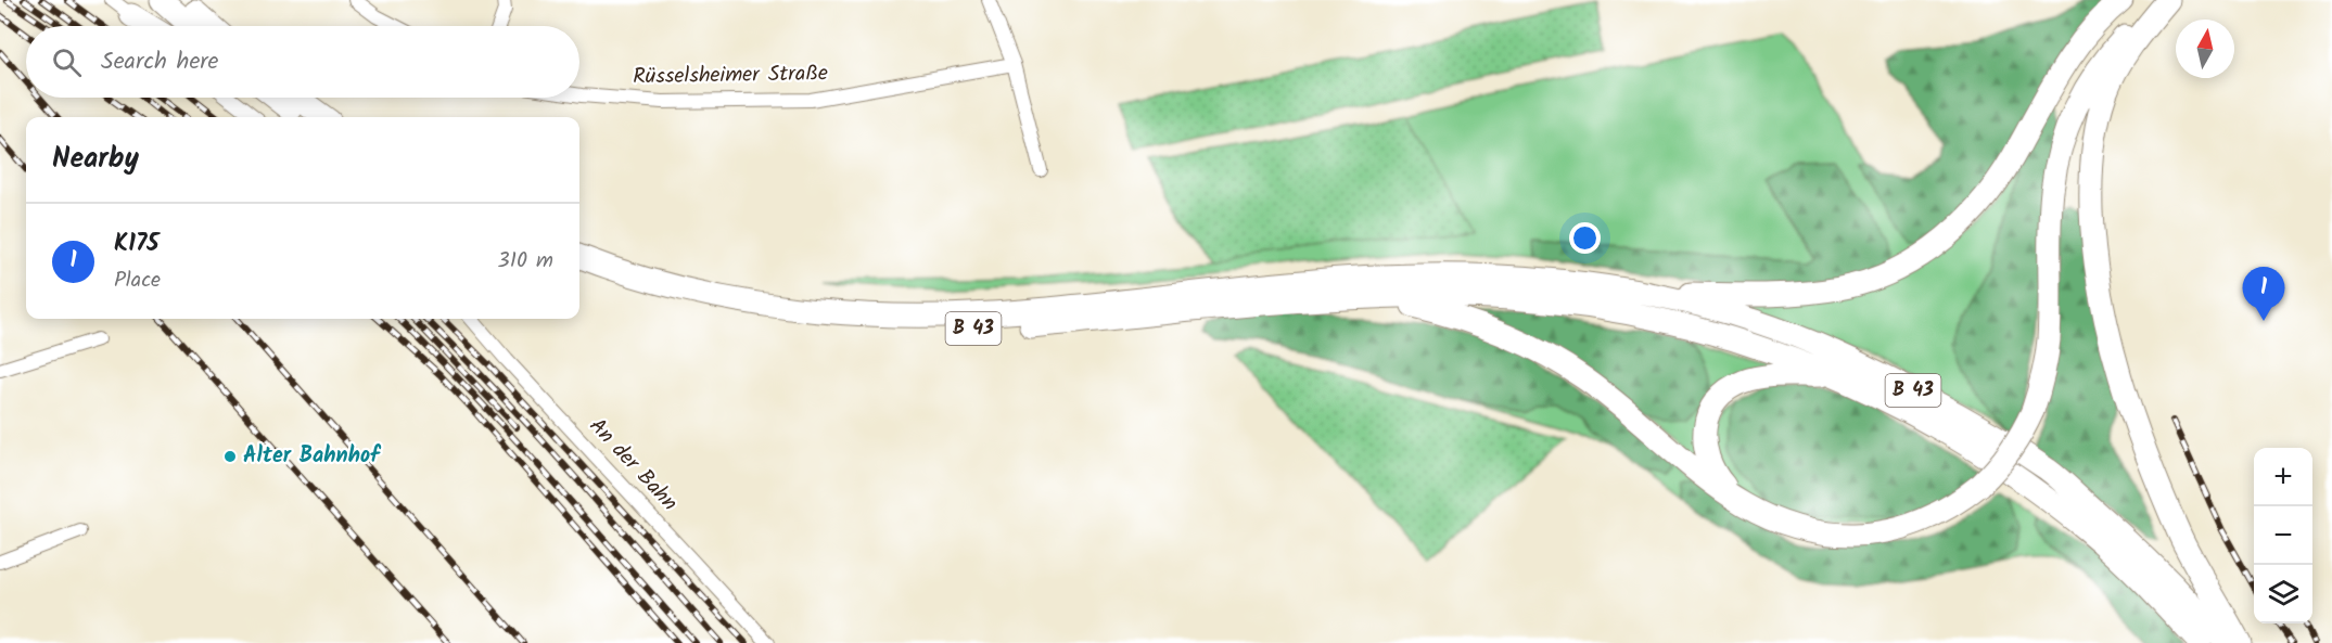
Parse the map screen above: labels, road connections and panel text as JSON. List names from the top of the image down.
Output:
{
  "streets": {
    "highway": ["B 43"],
    "street": ["Rüsselsheimer Straße", "An der Bahn"]
  },
  "places": ["Alter Bahnhof"],
  "north": "top",
  "page": {
    "search": "Search here",
    "heading": "Nearby",
    "list": [
      {
        "mark": "1",
        "name": "K175",
        "note": "Place",
        "value": "310 m"
      }
    ],
    "pins": "1",
    "map_buttons": ["+", "−"]
  }
}
